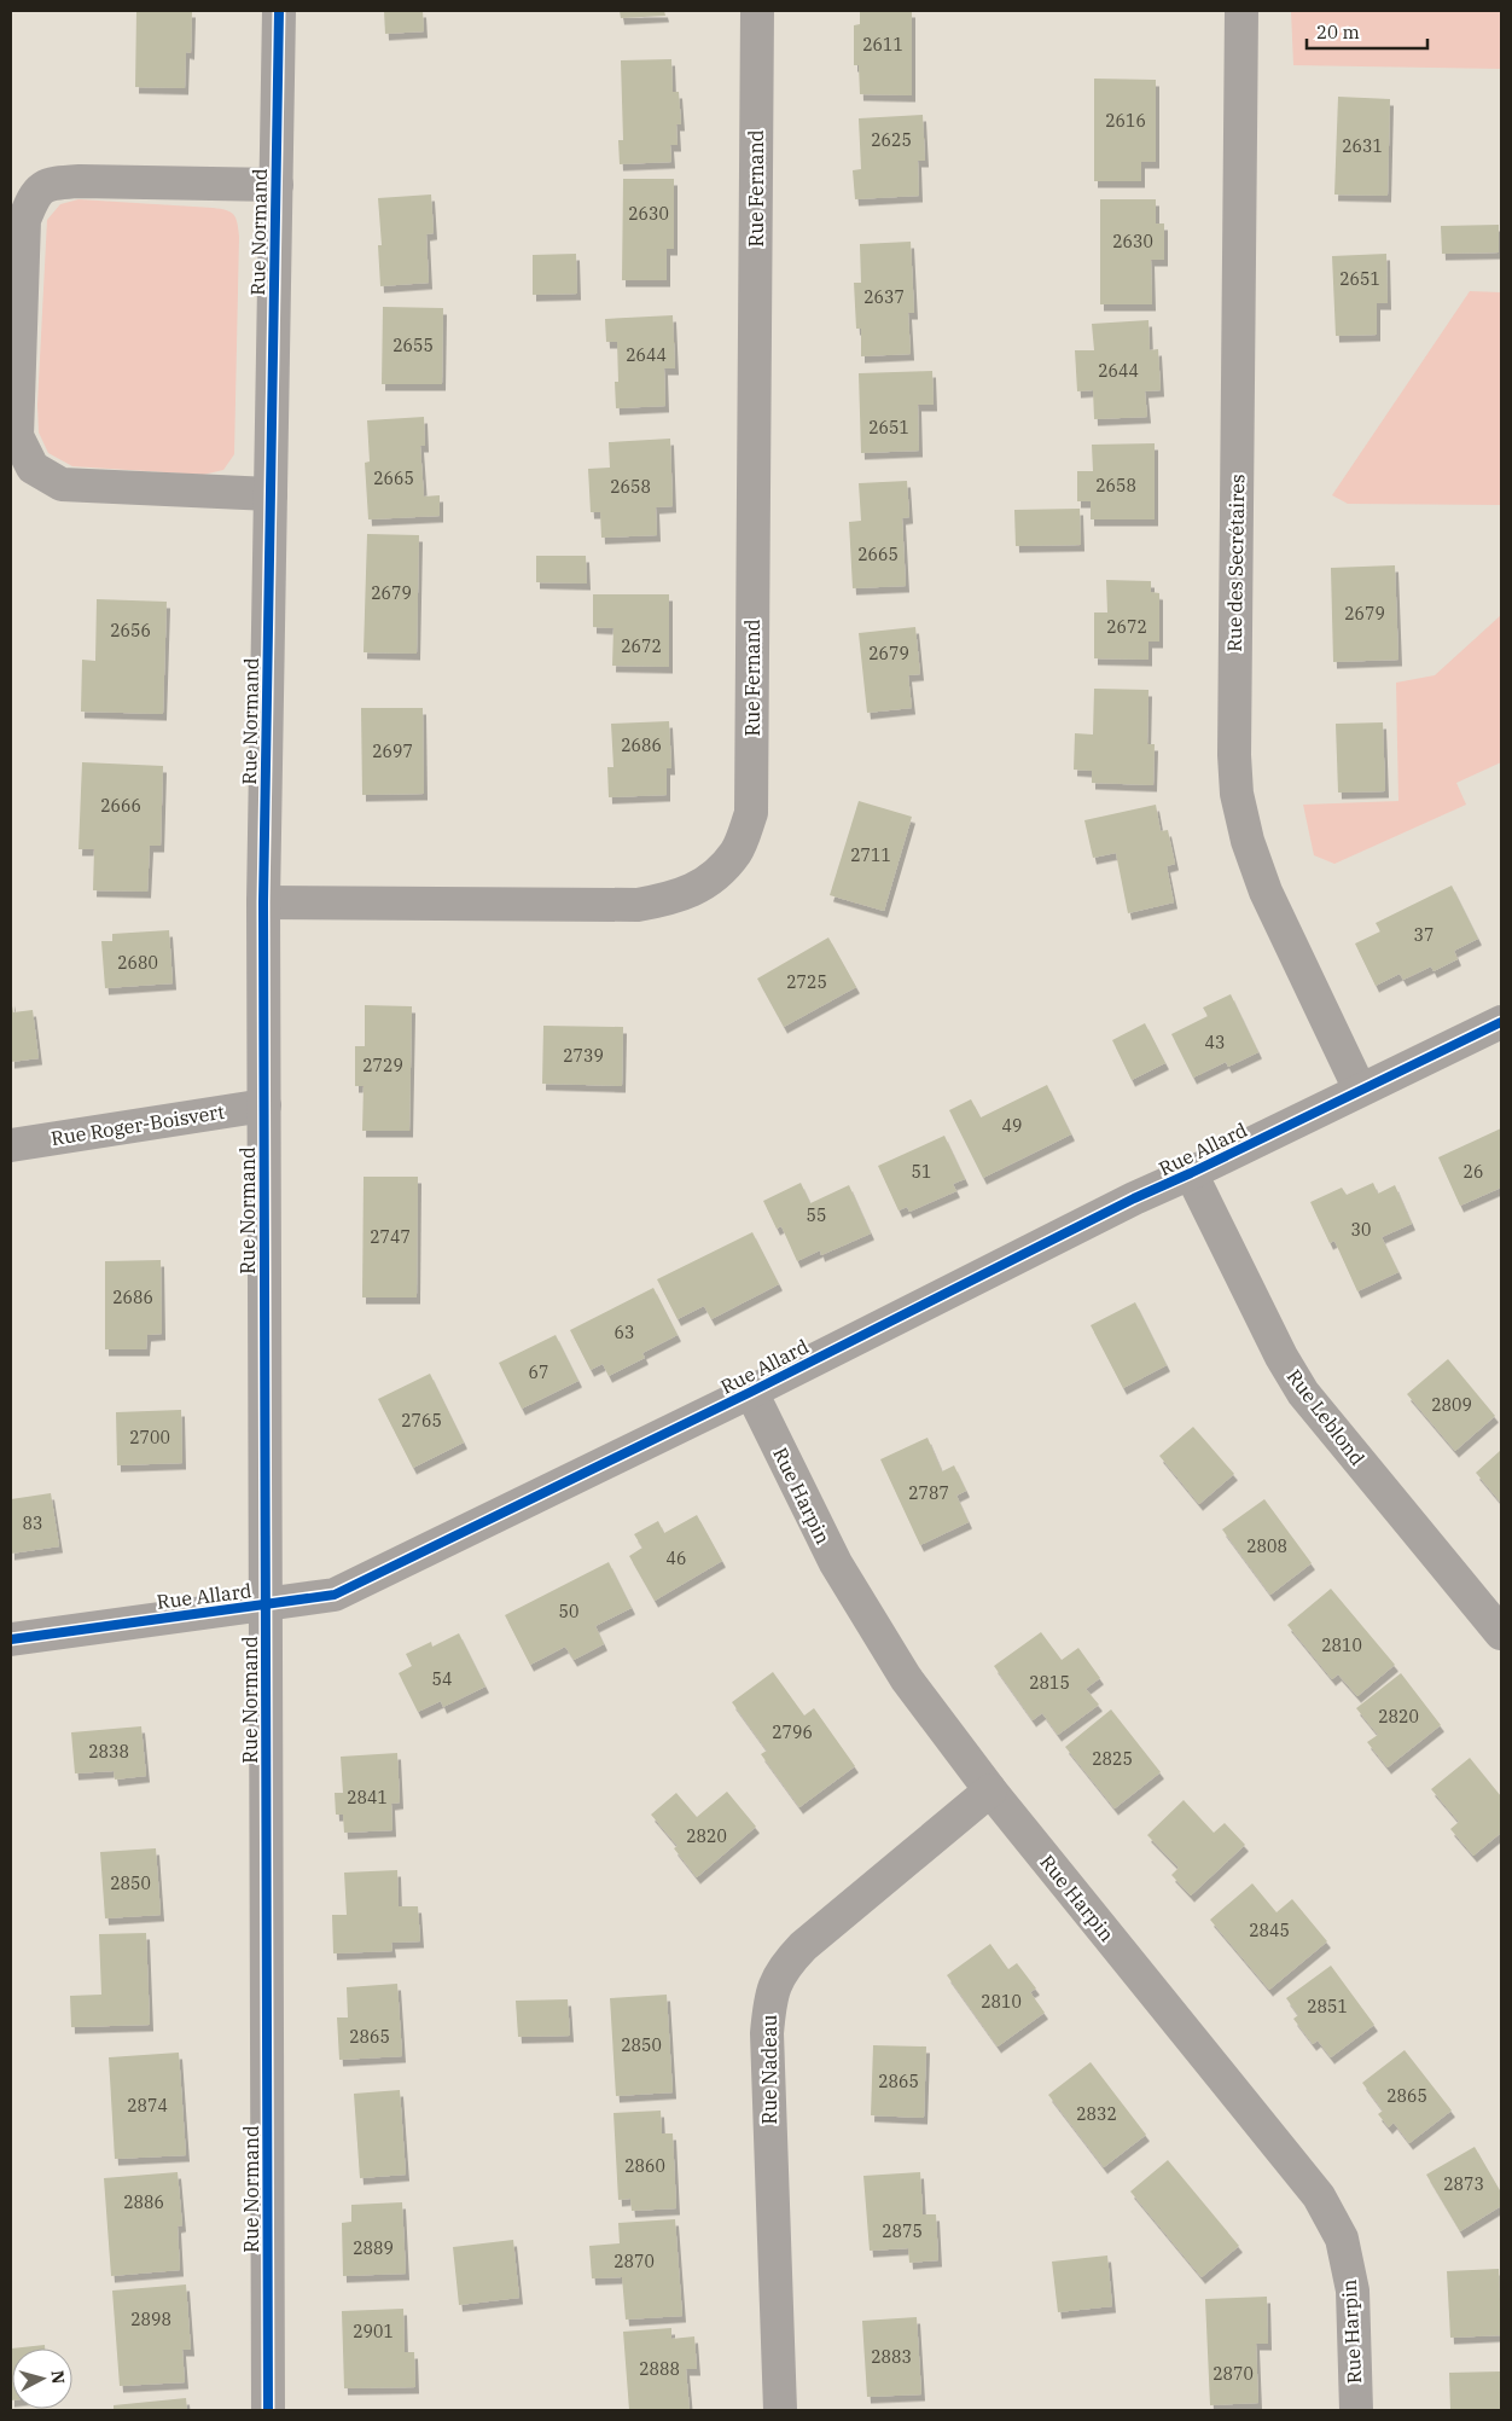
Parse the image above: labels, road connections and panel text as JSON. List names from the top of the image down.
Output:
{
  "streets": {
    "street": [
      "Rue Fernand",
      "Rue Normand",
      "Rue des Secrétaires",
      "Rue Roger-Boisvert",
      "Rue Allard",
      "Rue Leblond",
      "Rue Harpin",
      "Rue Nadeau"
    ]
  },
  "crossings": [
    ["Rue Fernand", "Rue Normand"],
    ["Rue Normand", "Rue Roger-Boisvert"],
    ["Rue Normand", "Rue Allard"],
    ["Rue des Secrétaires", "Rue Allard"],
    ["Rue Allard", "Rue Leblond"],
    ["Rue Allard", "Rue Harpin"],
    ["Rue Harpin", "Rue Nadeau"]
  ],
  "house_numbers": [
    "2611",
    "2616",
    "2625",
    "2631",
    "2630",
    "2630",
    "2651",
    "2637",
    "2655",
    "2644",
    "2644",
    "2651",
    "2665",
    "2658",
    "2658",
    "2665",
    "2679",
    "2679",
    "2672",
    "2656",
    "2672",
    "2679",
    "2686",
    "2697",
    "2666",
    "2711",
    "37",
    "2680",
    "2725",
    "43",
    "2739",
    "2729",
    "49",
    "51",
    "26",
    "55",
    "30",
    "2747",
    "2686",
    "63",
    "67",
    "2809",
    "2765",
    "2700",
    "2787",
    "83",
    "2808",
    "46",
    "50",
    "2810",
    "54",
    "2815",
    "2820",
    "2796",
    "2838",
    "2825",
    "2841",
    "2820",
    "2850",
    "2845",
    "2810",
    "2851",
    "2865",
    "2850",
    "2865",
    "2865",
    "2874",
    "2832",
    "2860",
    "2873",
    "2886",
    "2875",
    "2889",
    "2870",
    "2898",
    "2901",
    "2883",
    "2888",
    "2870"
  ],
  "scale_bar": "20 m",
  "north": "right"
}
